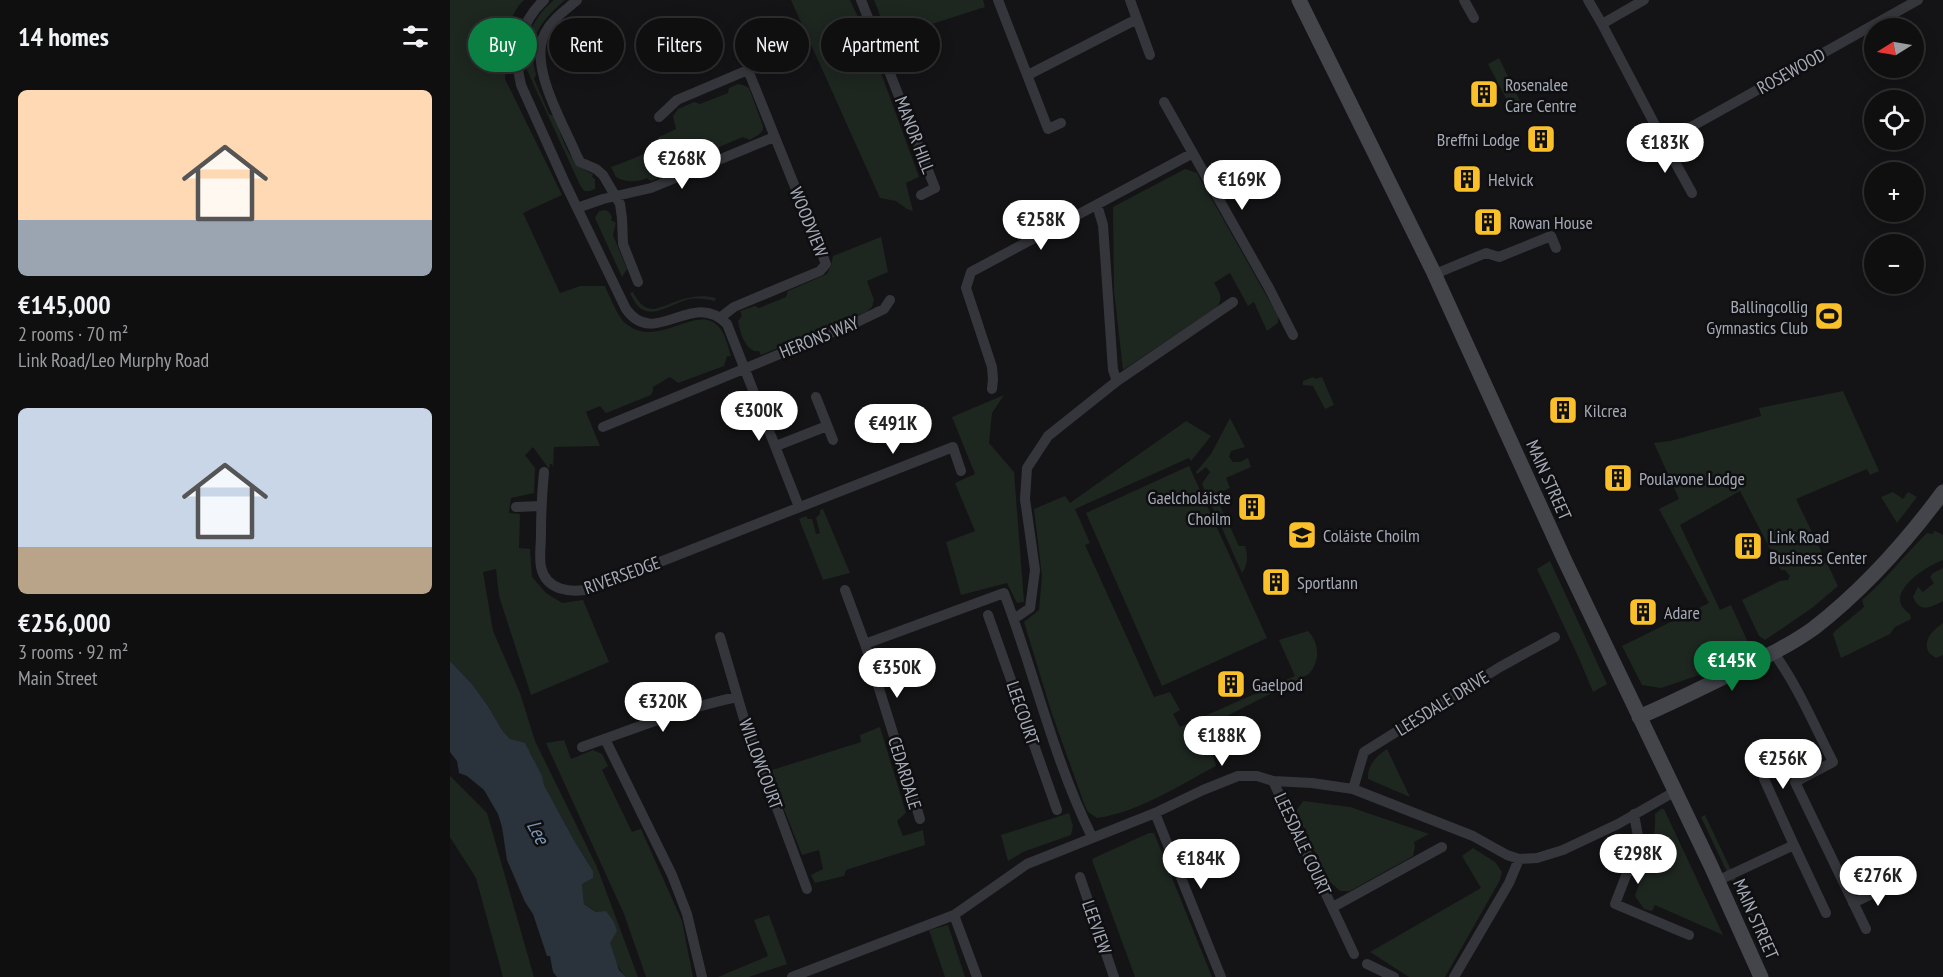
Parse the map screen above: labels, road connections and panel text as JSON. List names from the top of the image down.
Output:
{
  "streets": {
    "main road": ["MAIN STREET"],
    "street": [
      "ROSEWOOD",
      "MANOR HILL",
      "WOODVIEW",
      "HERONS WAY",
      "RIVERSEDGE",
      "LEESDALE DRIVE",
      "LEECOURT",
      "WILLOWCOURT",
      "CEDARDALE",
      "LEESDALE COURT",
      "LEEVIEW"
    ]
  },
  "water": ["Lee"],
  "places": {
    "building": [
      "Rosenalee Care Centre",
      "Breffni Lodge",
      "Helvick",
      "Rowan House",
      "Kilcrea",
      "Poulavone Lodge",
      "Gaelcholáiste Choilm",
      "Link Road Business Center",
      "Sportlann",
      "Adare",
      "Gaelpod"
    ],
    "sports": ["Ballingcollig Gymnastics Club"],
    "school or university": ["Coláiste Choilm"]
  },
  "north": "left",
  "page": {
    "heading": "14 homes",
    "map_buttons": ["+", "−"],
    "chip": [
      "Buy",
      "Rent",
      "Filters",
      "New",
      "Apartment"
    ],
    "list": [
      {
        "name": "€145,000",
        "note": "2 rooms · 70 m² · Link Road/Leo Murphy Road"
      },
      {
        "name": "€256,000",
        "note": "3 rooms · 92 m² · Main Street"
      }
    ],
    "price": [
      "€183K",
      "€268K",
      "€169K",
      "€258K",
      "€300K",
      "€491K",
      "€145K",
      "€350K",
      "€320K",
      "€188K",
      "€256K",
      "€298K",
      "€184K",
      "€276K"
    ]
  }
}
